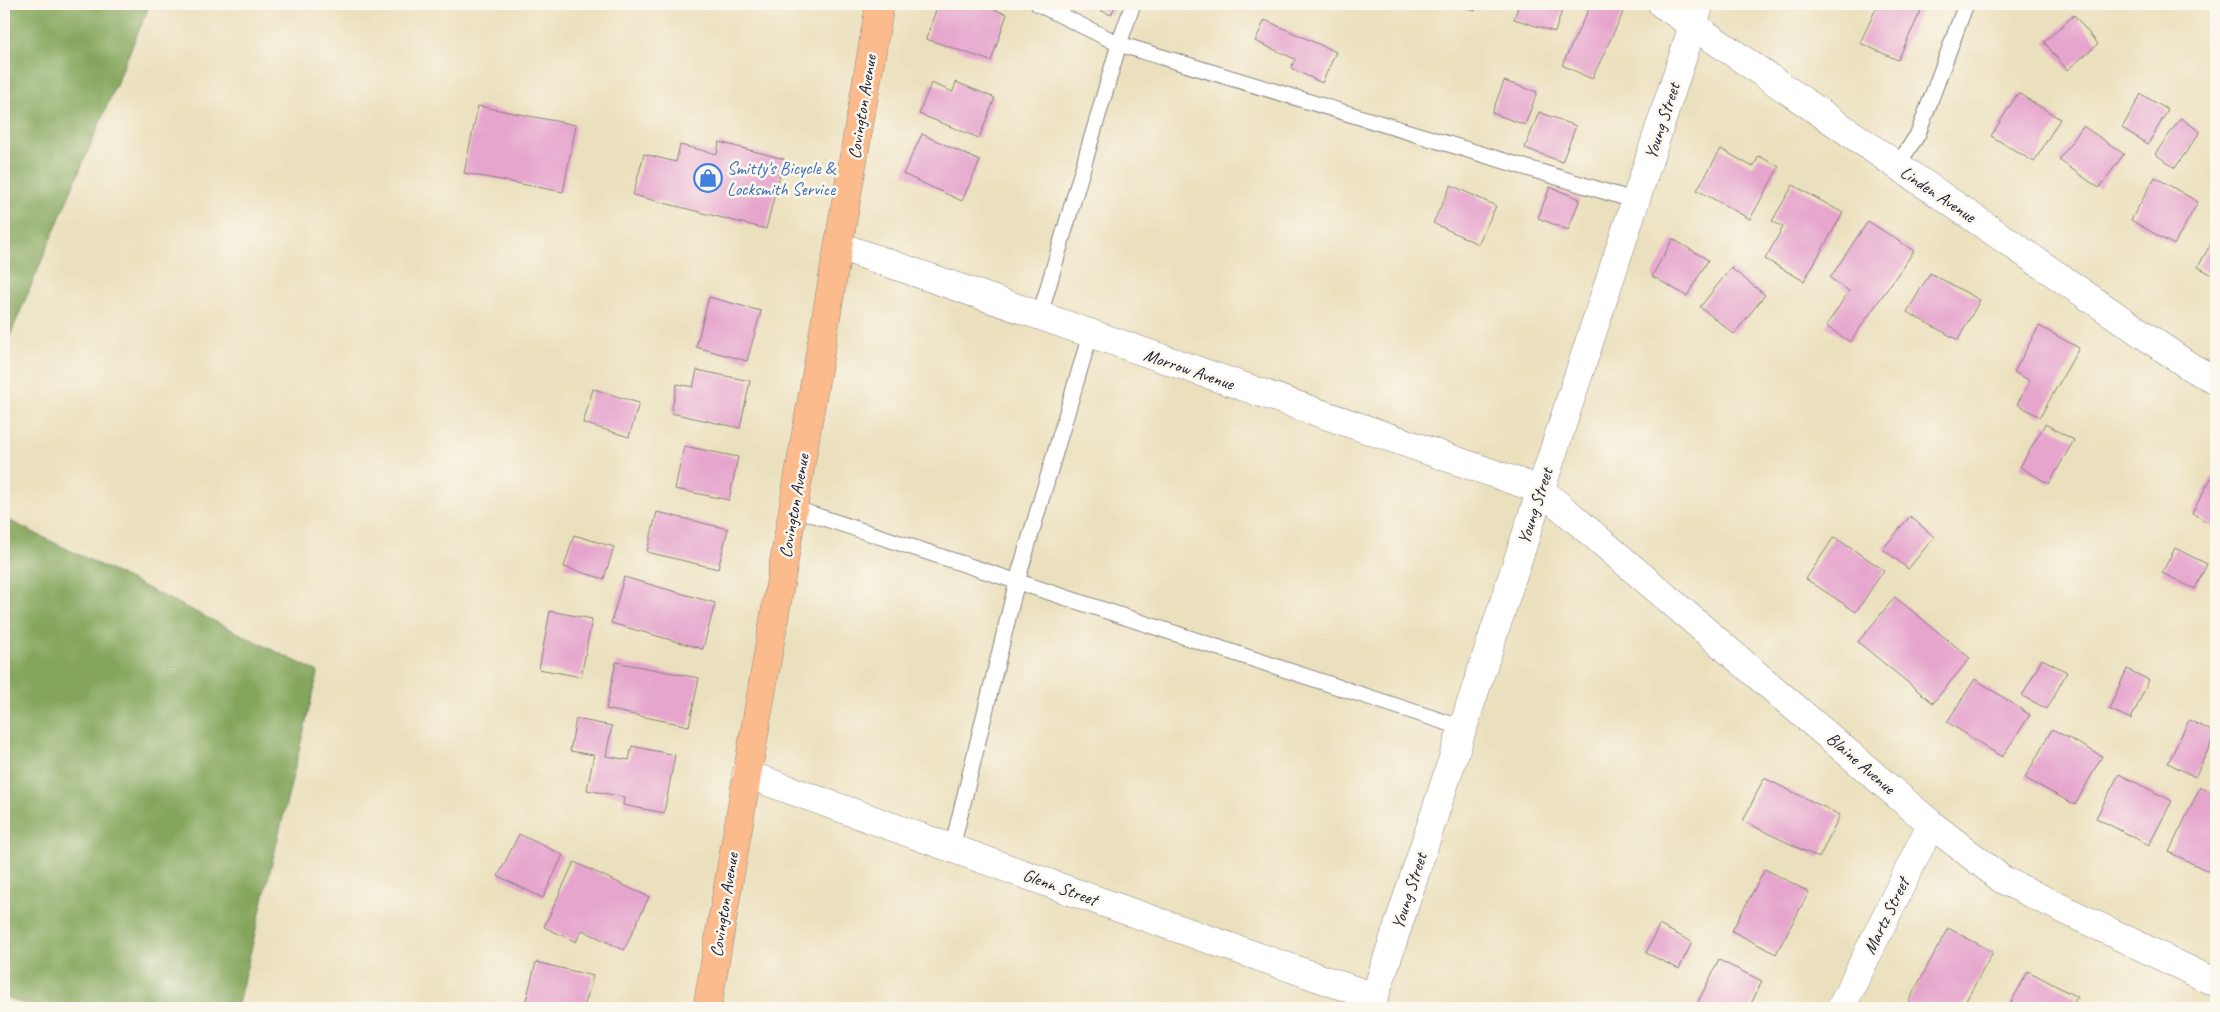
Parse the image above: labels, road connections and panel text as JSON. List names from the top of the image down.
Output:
{
  "streets": {
    "main road": ["Covington Avenue"],
    "street": [
      "Young Street",
      "Linden Avenue",
      "Morrow Avenue",
      "Blaine Avenue",
      "Glenn Street",
      "Martz Street"
    ]
  },
  "crossings": [
    ["Covington Avenue", "Morrow Avenue"],
    ["Covington Avenue", "Glenn Street"],
    ["Young Street", "Linden Avenue"],
    ["Young Street", "Morrow Avenue"],
    ["Young Street", "Blaine Avenue"],
    ["Young Street", "Glenn Street"],
    ["Morrow Avenue", "Blaine Avenue"],
    ["Blaine Avenue", "Martz Street"]
  ],
  "places": {
    "shop": ["Smitty's Bicycle & Locksmith Service"]
  }
}
